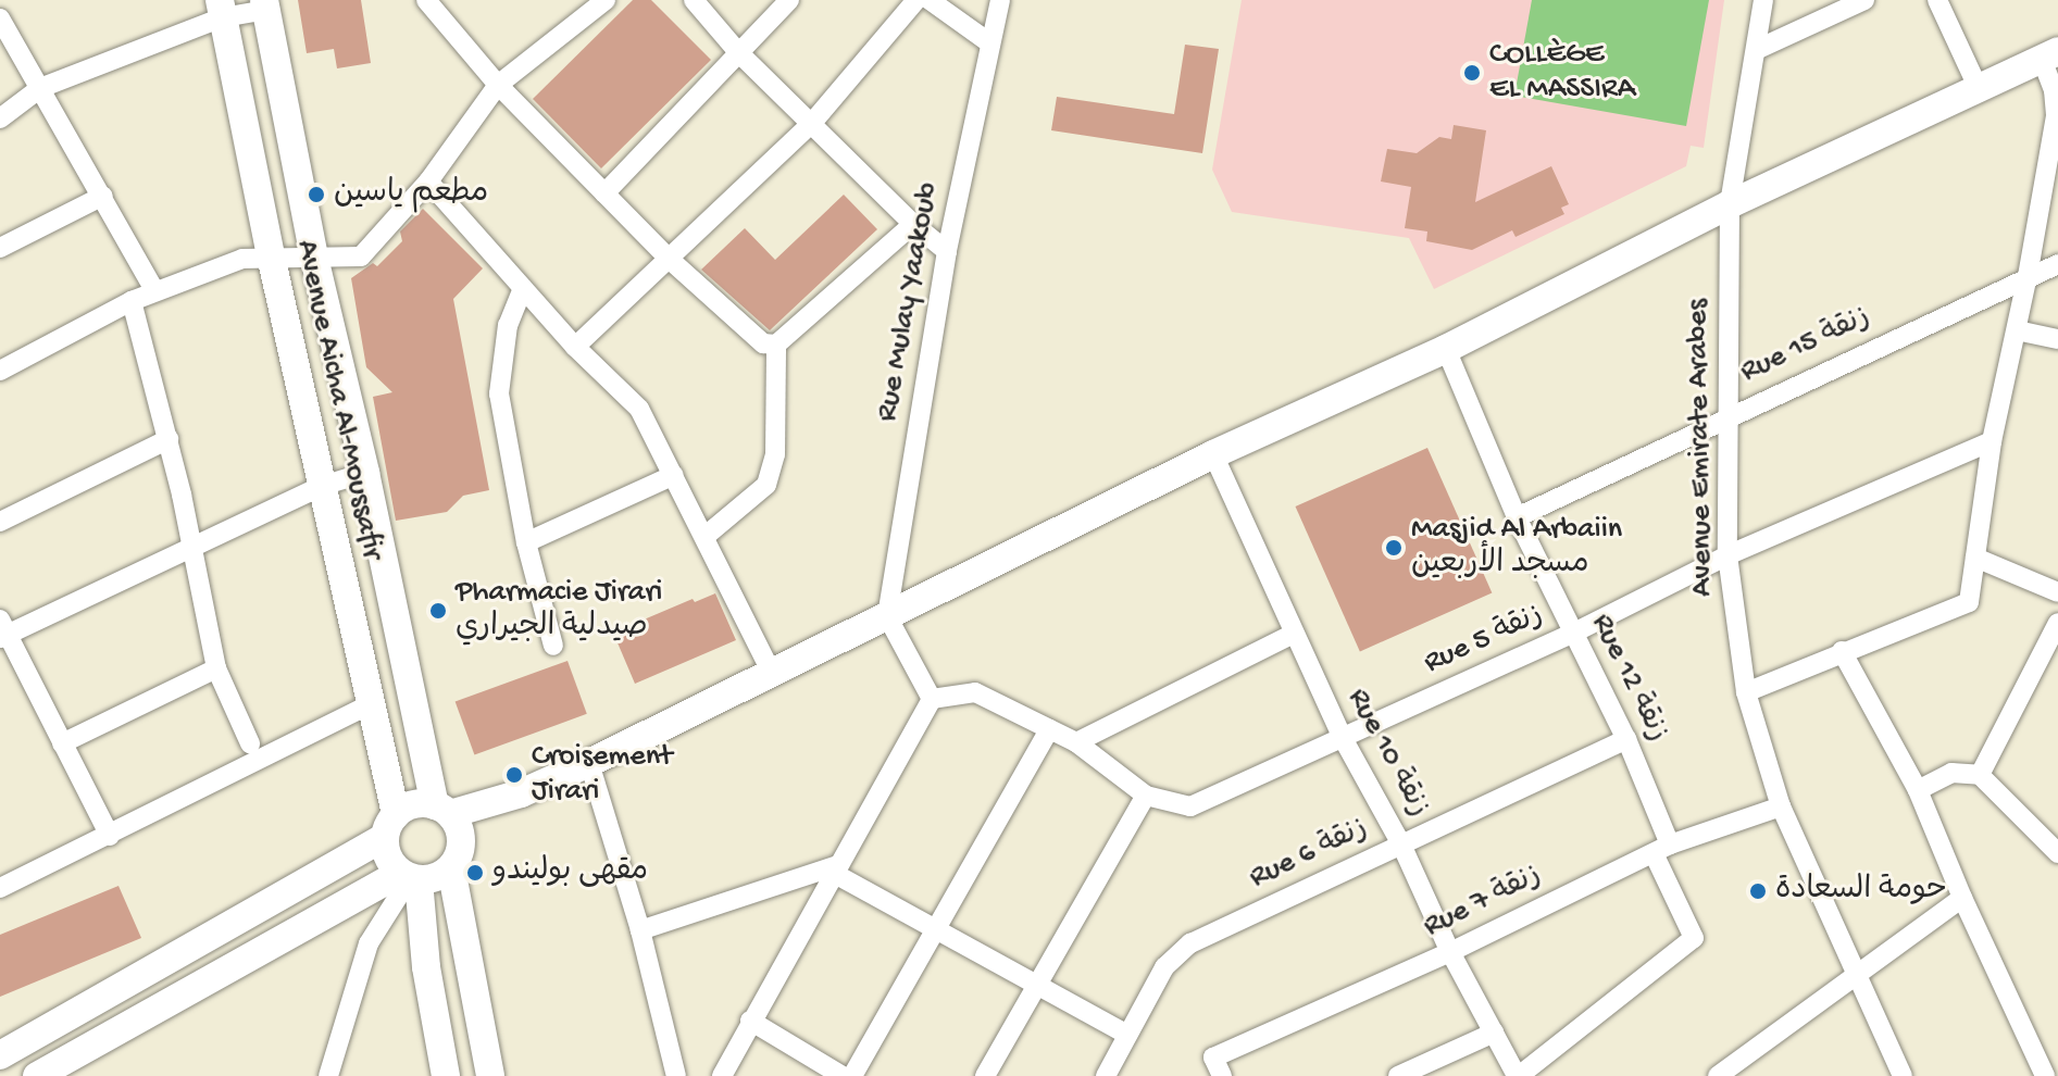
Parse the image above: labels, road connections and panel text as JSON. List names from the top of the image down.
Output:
{
  "streets": {
    "street": [
      "Rue Mulay Yaakoub",
      "Rue 15 زنقة",
      "Avenue Aicha Al-Moussafir",
      "Avenue Emirate Arabes",
      "Rue 5 زنقة",
      "Rue 12 زنقة",
      "Rue 10 زنقة",
      "Rue 6 زنقة",
      "Rue 7 زنقة"
    ]
  },
  "crossings": [
    ["Rue 15 زنقة", "Avenue Emirate Arabes"],
    ["Rue 15 زنقة", "Rue 12 زنقة"],
    ["Avenue Emirate Arabes", "Rue 5 زنقة"],
    ["Avenue Emirate Arabes", "Rue 7 زنقة"],
    ["Rue 5 زنقة", "Rue 12 زنقة"],
    ["Rue 5 زنقة", "Rue 10 زنقة"],
    ["Rue 12 زنقة", "Rue 10 زنقة"],
    ["Rue 12 زنقة", "Rue 6 زنقة"],
    ["Rue 12 زنقة", "Rue 7 زنقة"],
    ["Rue 10 زنقة", "Rue 6 زنقة"],
    ["Rue 10 زنقة", "Rue 7 زنقة"]
  ],
  "places": [
    "COLLÈGE EL MASSIRA",
    "مطعم ياسين",
    "Masjid Al Arbaiin مسجد الأربعين",
    "Pharmacie Jirari صيدلية الجيراري",
    "Croisement Jirari",
    "مقهى بوليندو",
    "حومة السعادة"
  ]
}
